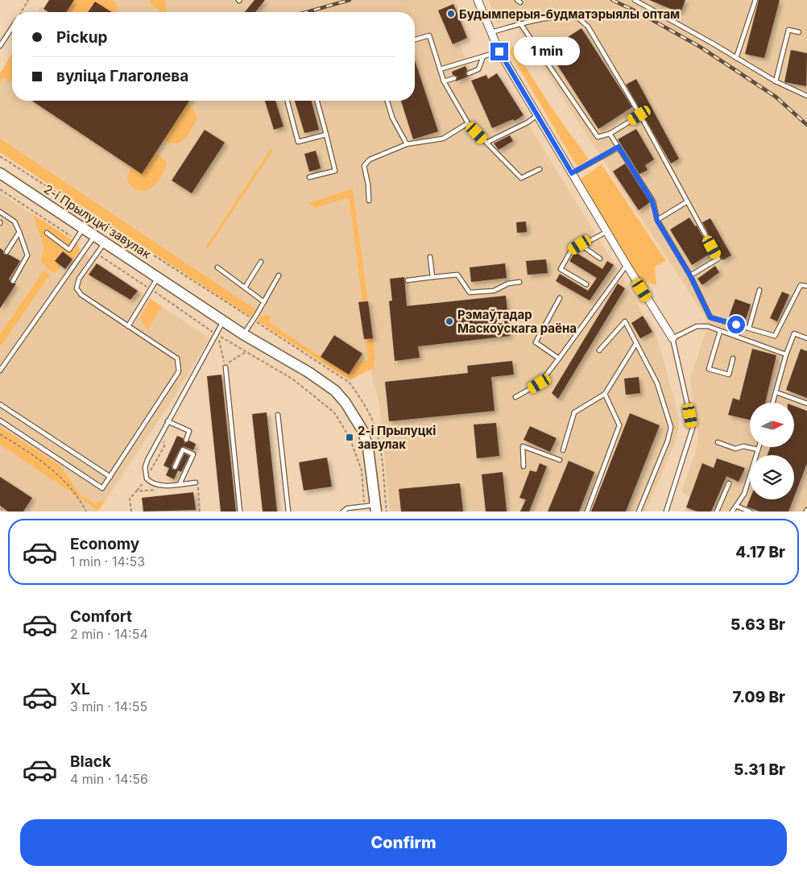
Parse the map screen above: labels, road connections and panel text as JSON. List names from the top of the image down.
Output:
{
  "streets": {
    "street": ["2-і Прылуцкі завулак"]
  },
  "places": {
    "other": ["Будымперыя-будматэрыялы оптам", "Рэмаўтадар Маскоўскага раёна"],
    "transit": ["2-і Прылуцкі завулак"]
  },
  "north": "right",
  "page": {
    "banner": ["Pickup", "вуліца Глаголева"],
    "bubble": "1 min",
    "list": [
      {
        "name": "Economy",
        "note": "1 min · 14:53",
        "value": "4.17 Br"
      },
      {
        "name": "Comfort",
        "note": "2 min · 14:54",
        "value": "5.63 Br"
      },
      {
        "name": "XL",
        "note": "3 min · 14:55",
        "value": "7.09 Br"
      },
      {
        "name": "Black",
        "note": "4 min · 14:56",
        "value": "5.31 Br"
      }
    ],
    "buttons": "Confirm"
  }
}
